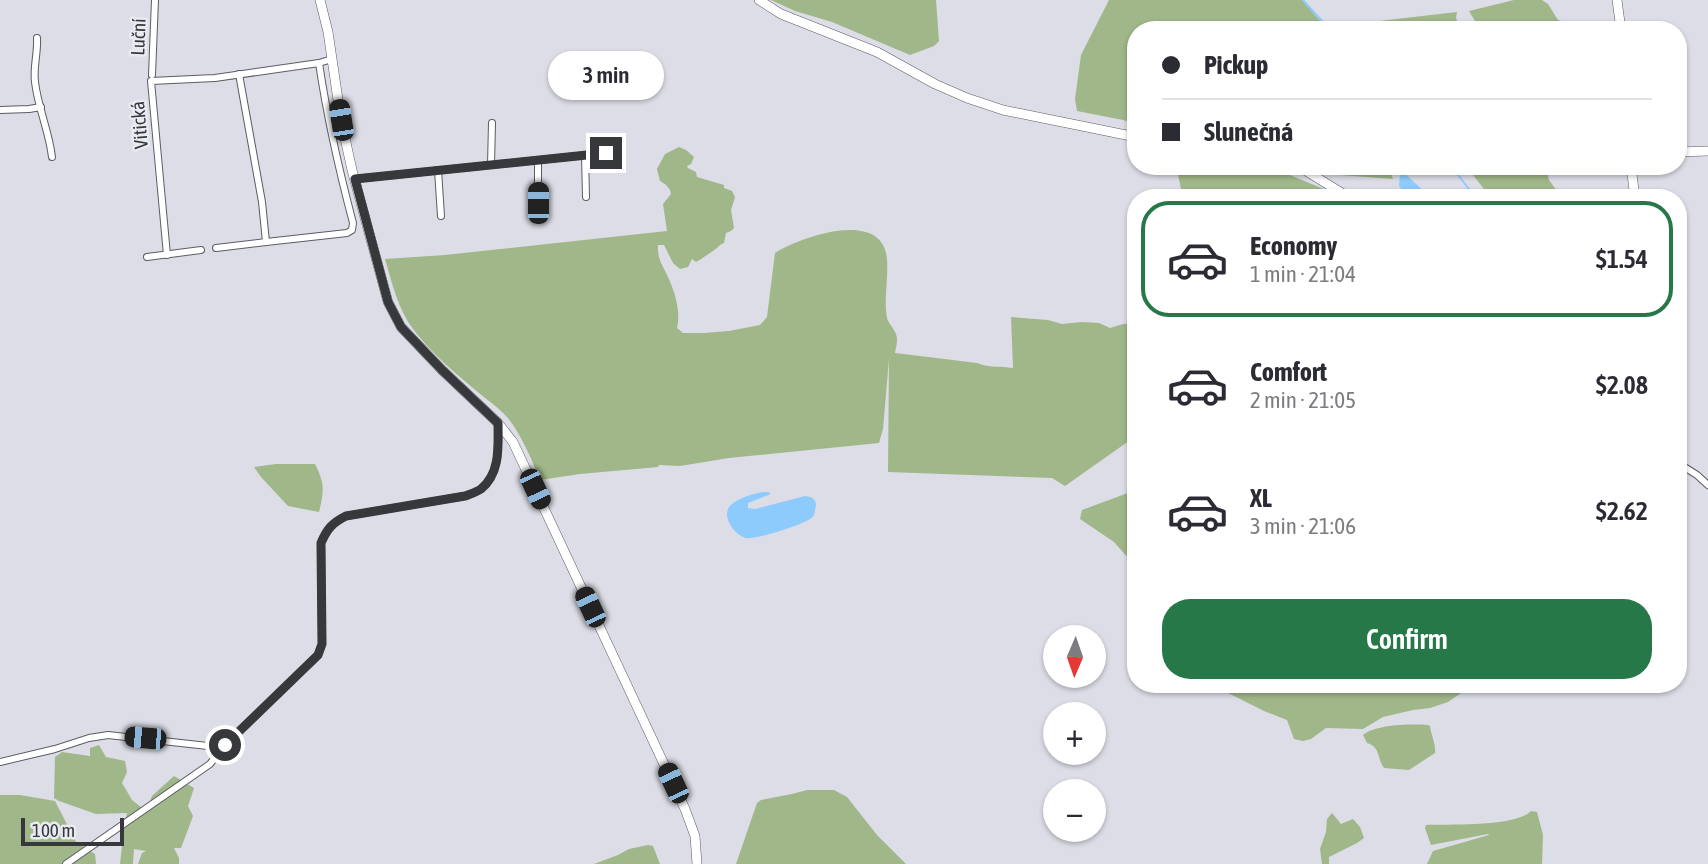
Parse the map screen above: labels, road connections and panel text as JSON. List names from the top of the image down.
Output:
{
  "streets": {
    "street": ["Luční", "Vitická"]
  },
  "scale_bar": "100 m",
  "north": "bottom",
  "page": {
    "banner": ["Pickup", "Slunečná"],
    "bubble": "3 min",
    "list": [
      {
        "name": "Economy",
        "note": "1 min · 21:04",
        "value": "$1.54"
      },
      {
        "name": "Comfort",
        "note": "2 min · 21:05",
        "value": "$2.08"
      },
      {
        "name": "XL",
        "note": "3 min · 21:06",
        "value": "$2.62"
      }
    ],
    "buttons": "Confirm",
    "map_buttons": ["+", "−"],
    "scale": "100 m"
  }
}
